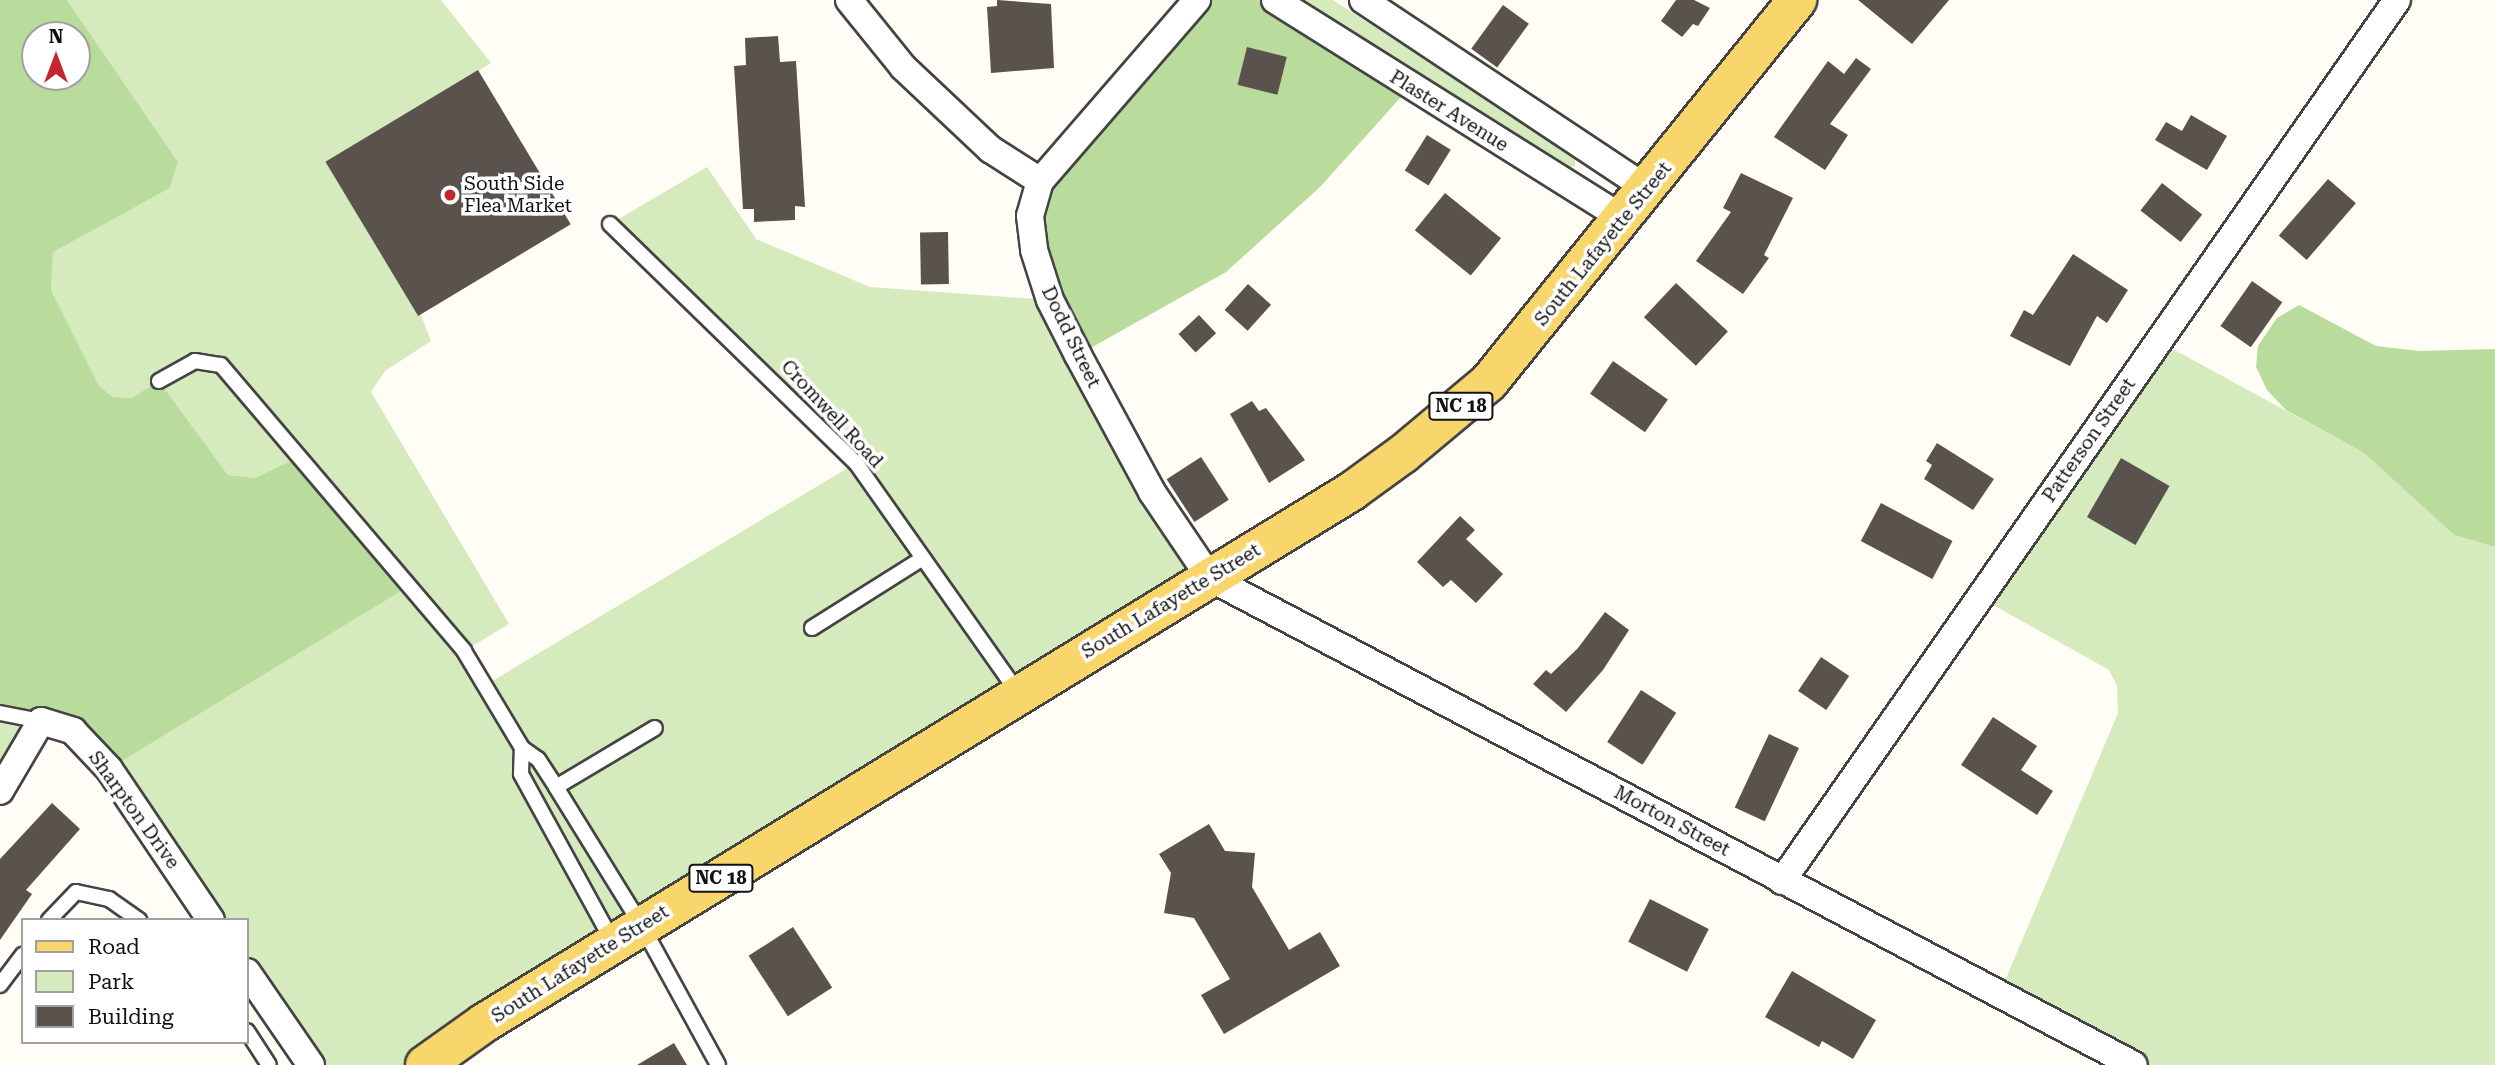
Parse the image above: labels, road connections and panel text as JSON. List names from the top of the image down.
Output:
{
  "streets": {
    "main road": ["South Lafayette Street", "NC 18"],
    "street": [
      "Plaster Avenue",
      "Dodd Street",
      "Patterson Street",
      "Sharpton Drive",
      "Morton Street"
    ],
    "lane": ["Cromwell Road"]
  },
  "crossings": [
    ["Plaster Avenue", "South Lafayette Street"],
    ["South Lafayette Street", "Dodd Street"],
    ["South Lafayette Street", "Cromwell Road"],
    ["South Lafayette Street", "Morton Street"],
    ["Dodd Street", "Morton Street"],
    ["Patterson Street", "Morton Street"]
  ],
  "places": ["South Side Flea Market"],
  "legend": ["Road", "Park", "Building"],
  "north": "top"
}
